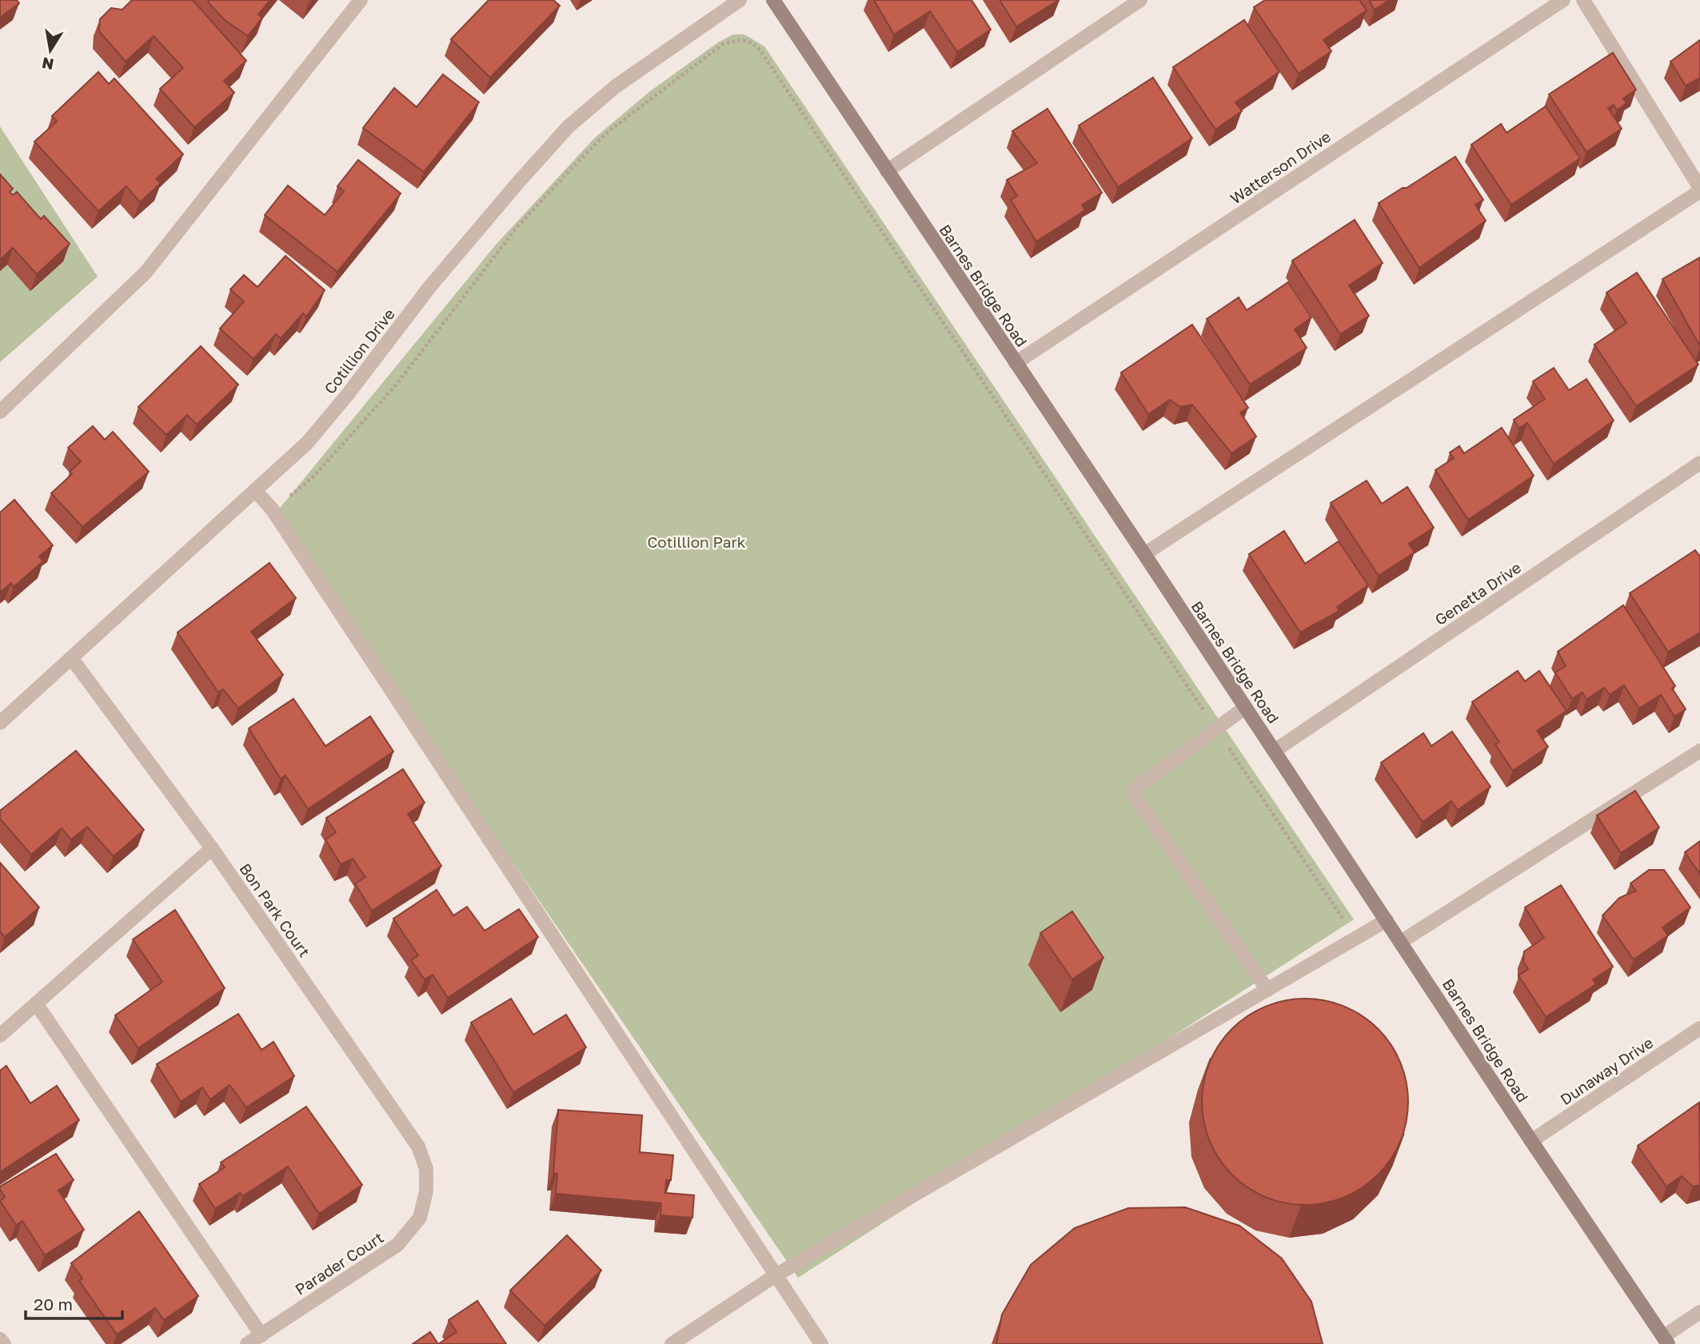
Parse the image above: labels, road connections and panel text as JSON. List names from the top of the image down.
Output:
{
  "streets": {
    "street": [
      "Watterson Drive",
      "Barnes Bridge Road",
      "Cotillion Drive",
      "Genetta Drive",
      "Bon Park Court",
      "Dunaway Drive",
      "Parader Court"
    ]
  },
  "crossings": [
    ["Watterson Drive", "Barnes Bridge Road"],
    ["Barnes Bridge Road", "Genetta Drive"],
    ["Barnes Bridge Road", "Dunaway Drive"],
    ["Cotillion Drive", "Bon Park Court"],
    ["Bon Park Court", "Parader Court"]
  ],
  "parks": ["Cotillion Park"],
  "scale_bar": "20 m",
  "north": "bottom"
}
